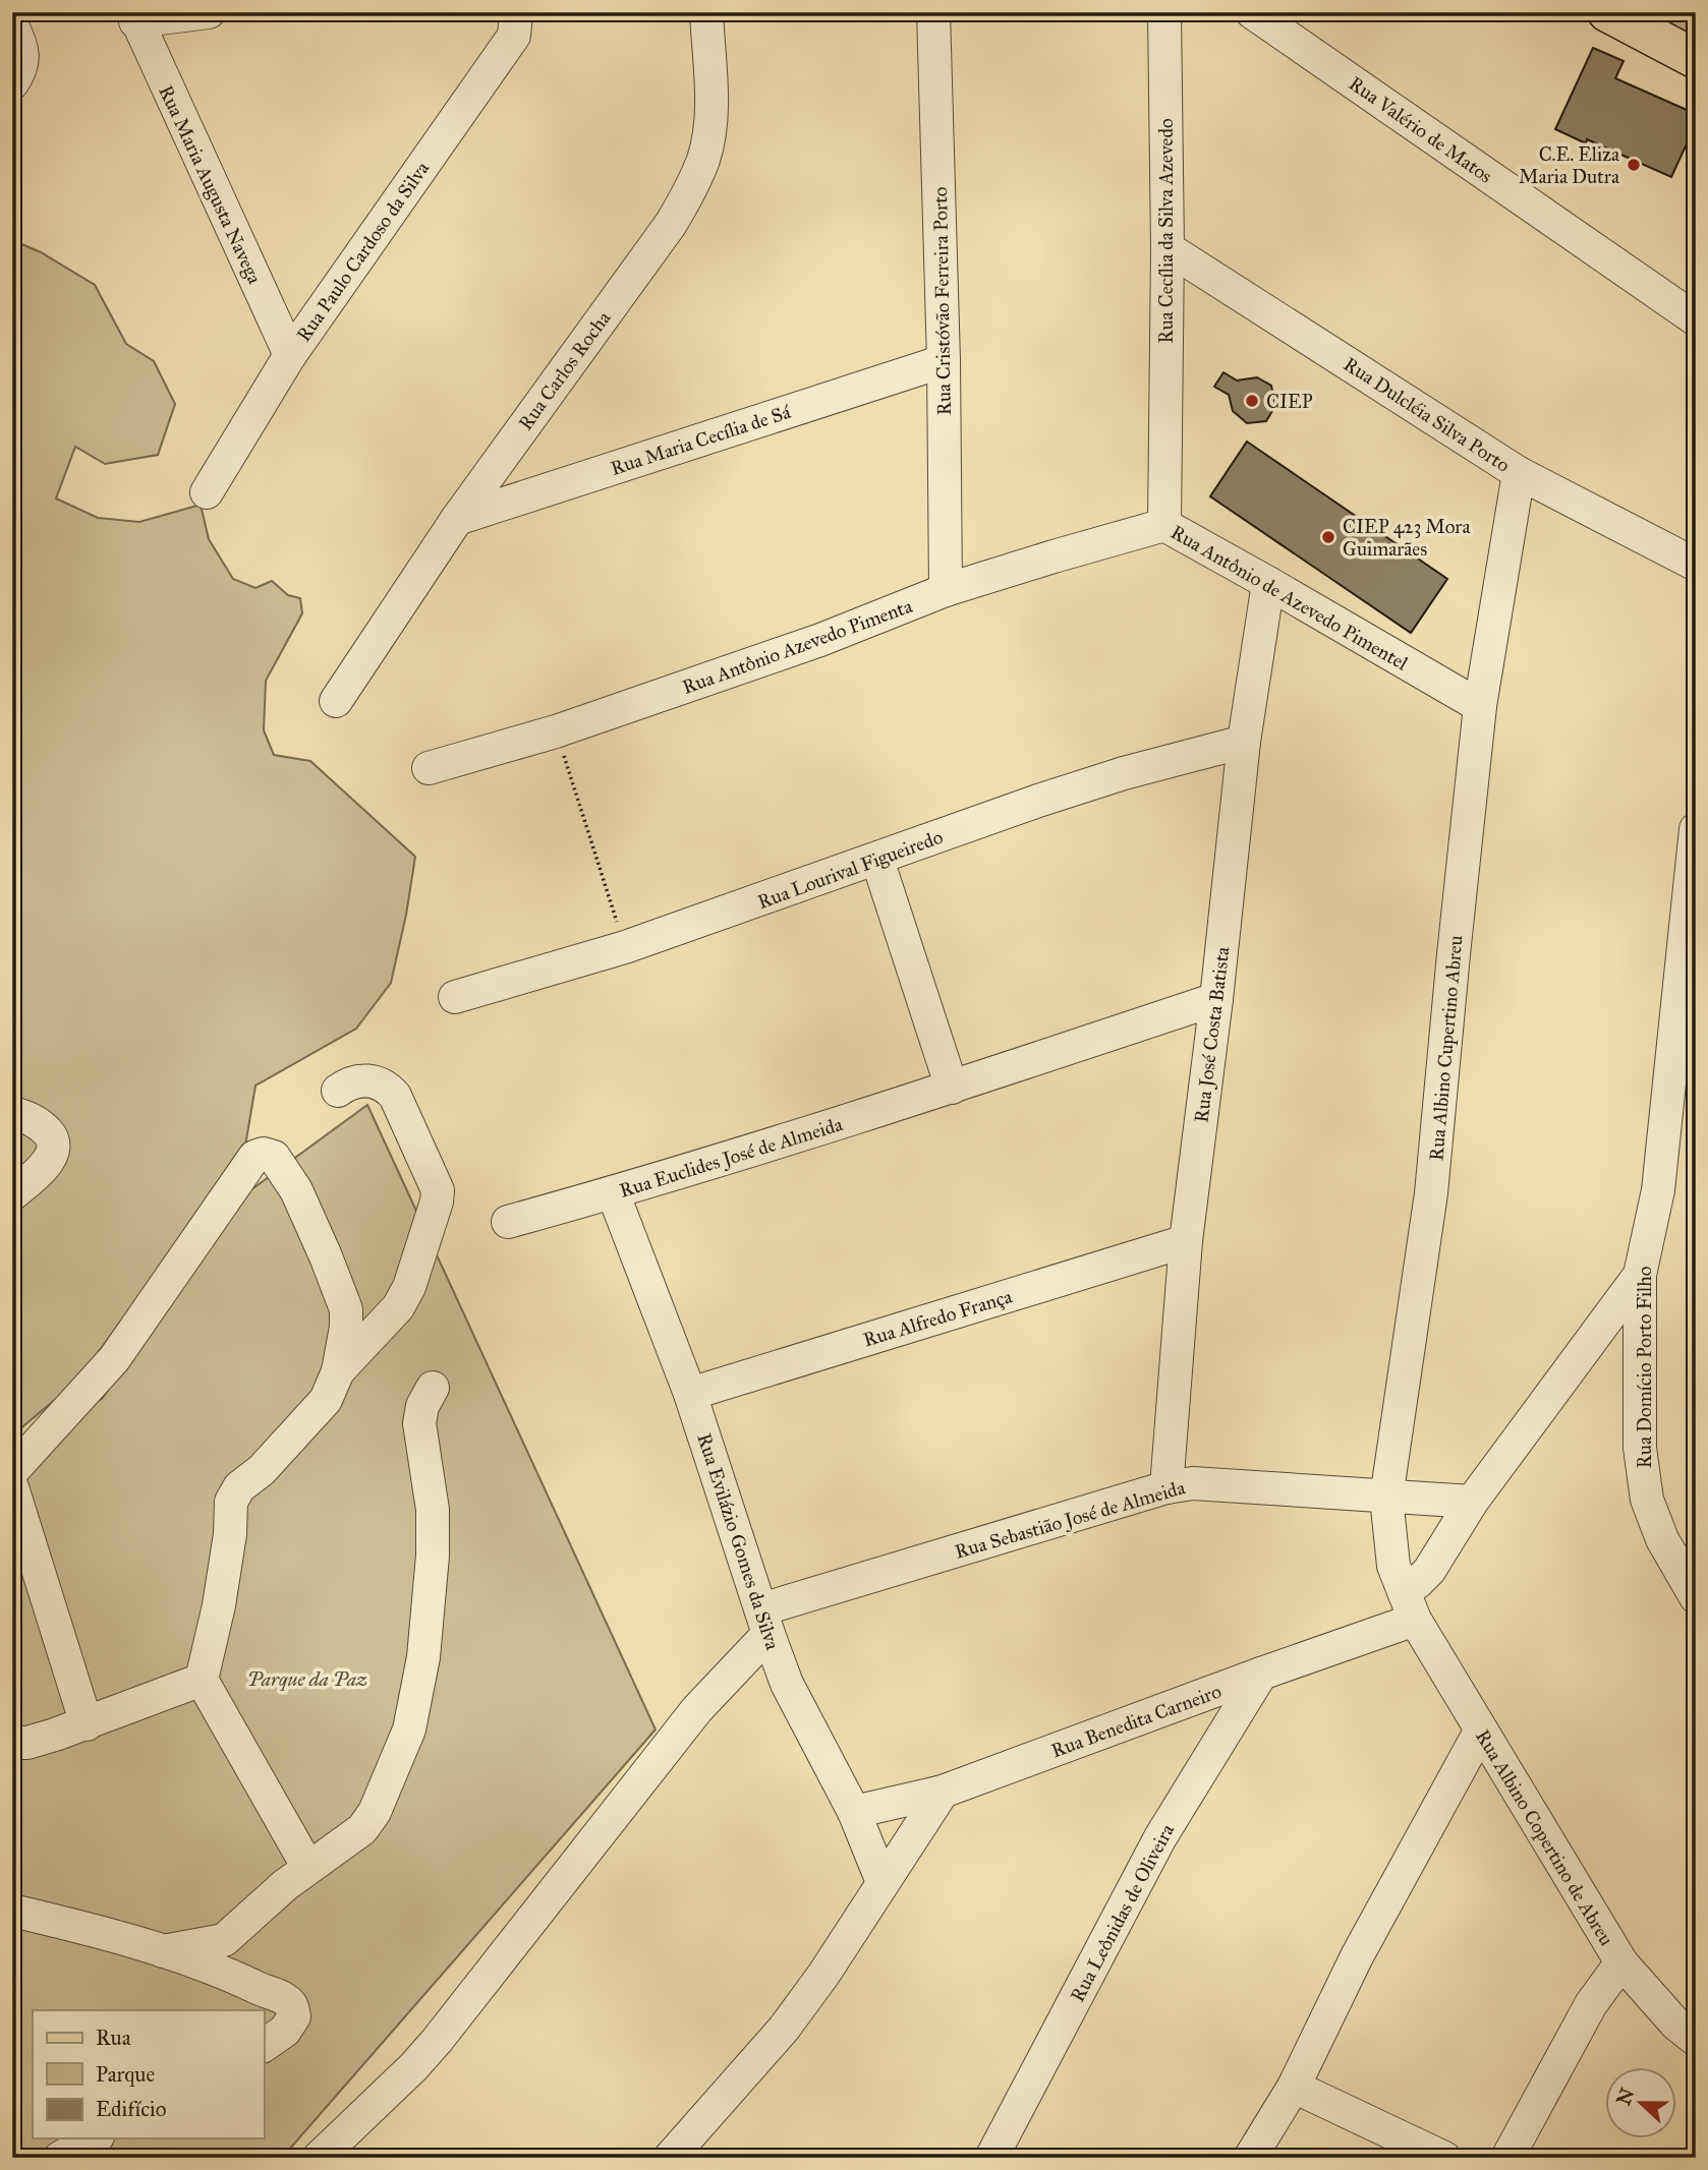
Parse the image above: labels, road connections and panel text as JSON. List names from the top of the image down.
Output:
{
  "streets": {
    "street": [
      "Rua Valério de Matos",
      "Rua Maria Augusta Navega",
      "Rua Cecília da Silva Azevedo",
      "Rua Paulo Cardoso da Silva",
      "Rua Cristóvão Ferreira Porto",
      "Rua Carlos Rocha",
      "Rua Dulcléia Silva Porto",
      "Rua Maria Cecília de Sá",
      "Rua Antônio de Azevedo Pimentel",
      "Rua Antônio Azevedo Pimenta",
      "Rua Lourival Figueiredo",
      "Rua José Costa Batista",
      "Rua Albino Cupertino Abreu",
      "Rua Euclides José de Almeida",
      "Rua Alfredo França",
      "Rua Domício Porto Filho",
      "Rua Sebastião José de Almeida",
      "Rua Evilázio Gomes da Silva",
      "Rua Benedita Carneiro",
      "Rua Albino Copertino de Abreu",
      "Rua Leônidas de Oliveira"
    ]
  },
  "crossings": [
    ["Rua Maria Augusta Navega", "Rua Paulo Cardoso da Silva"],
    ["Rua Cecília da Silva Azevedo", "Rua Dulcléia Silva Porto"],
    ["Rua Cecília da Silva Azevedo", "Rua Antônio de Azevedo Pimentel"],
    ["Rua Cristóvão Ferreira Porto", "Rua Maria Cecília de Sá"],
    ["Rua Cristóvão Ferreira Porto", "Rua Antônio Azevedo Pimenta"],
    ["Rua Carlos Rocha", "Rua Maria Cecília de Sá"],
    ["Rua Dulcléia Silva Porto", "Rua Albino Cupertino Abreu"],
    ["Rua Antônio de Azevedo Pimentel", "Rua Antônio Azevedo Pimenta"],
    ["Rua Antônio de Azevedo Pimentel", "Rua José Costa Batista"],
    ["Rua Antônio de Azevedo Pimentel", "Rua Albino Cupertino Abreu"],
    ["Rua Lourival Figueiredo", "Rua José Costa Batista"],
    ["Rua José Costa Batista", "Rua Euclides José de Almeida"],
    ["Rua José Costa Batista", "Rua Alfredo França"],
    ["Rua José Costa Batista", "Rua Sebastião José de Almeida"],
    ["Rua Albino Cupertino Abreu", "Rua Sebastião José de Almeida"],
    ["Rua Albino Cupertino Abreu", "Rua Benedita Carneiro"],
    ["Rua Albino Cupertino Abreu", "Rua Albino Copertino de Abreu"],
    ["Rua Euclides José de Almeida", "Rua Evilázio Gomes da Silva"],
    ["Rua Alfredo França", "Rua Evilázio Gomes da Silva"],
    ["Rua Domício Porto Filho", "Rua Benedita Carneiro"],
    ["Rua Sebastião José de Almeida", "Rua Evilázio Gomes da Silva"],
    ["Rua Sebastião José de Almeida", "Rua Benedita Carneiro"],
    ["Rua Evilázio Gomes da Silva", "Rua Benedita Carneiro"],
    ["Rua Benedita Carneiro", "Rua Albino Copertino de Abreu"],
    ["Rua Benedita Carneiro", "Rua Leônidas de Oliveira"]
  ],
  "parks": ["Parque da Paz"],
  "places": ["C.E. Eliza Maria Dutra", "CIEP", "CIEP 423 Mora Guimarães"],
  "legend": ["Rua", "Parque", "Edifício"],
  "north": "left"
}
